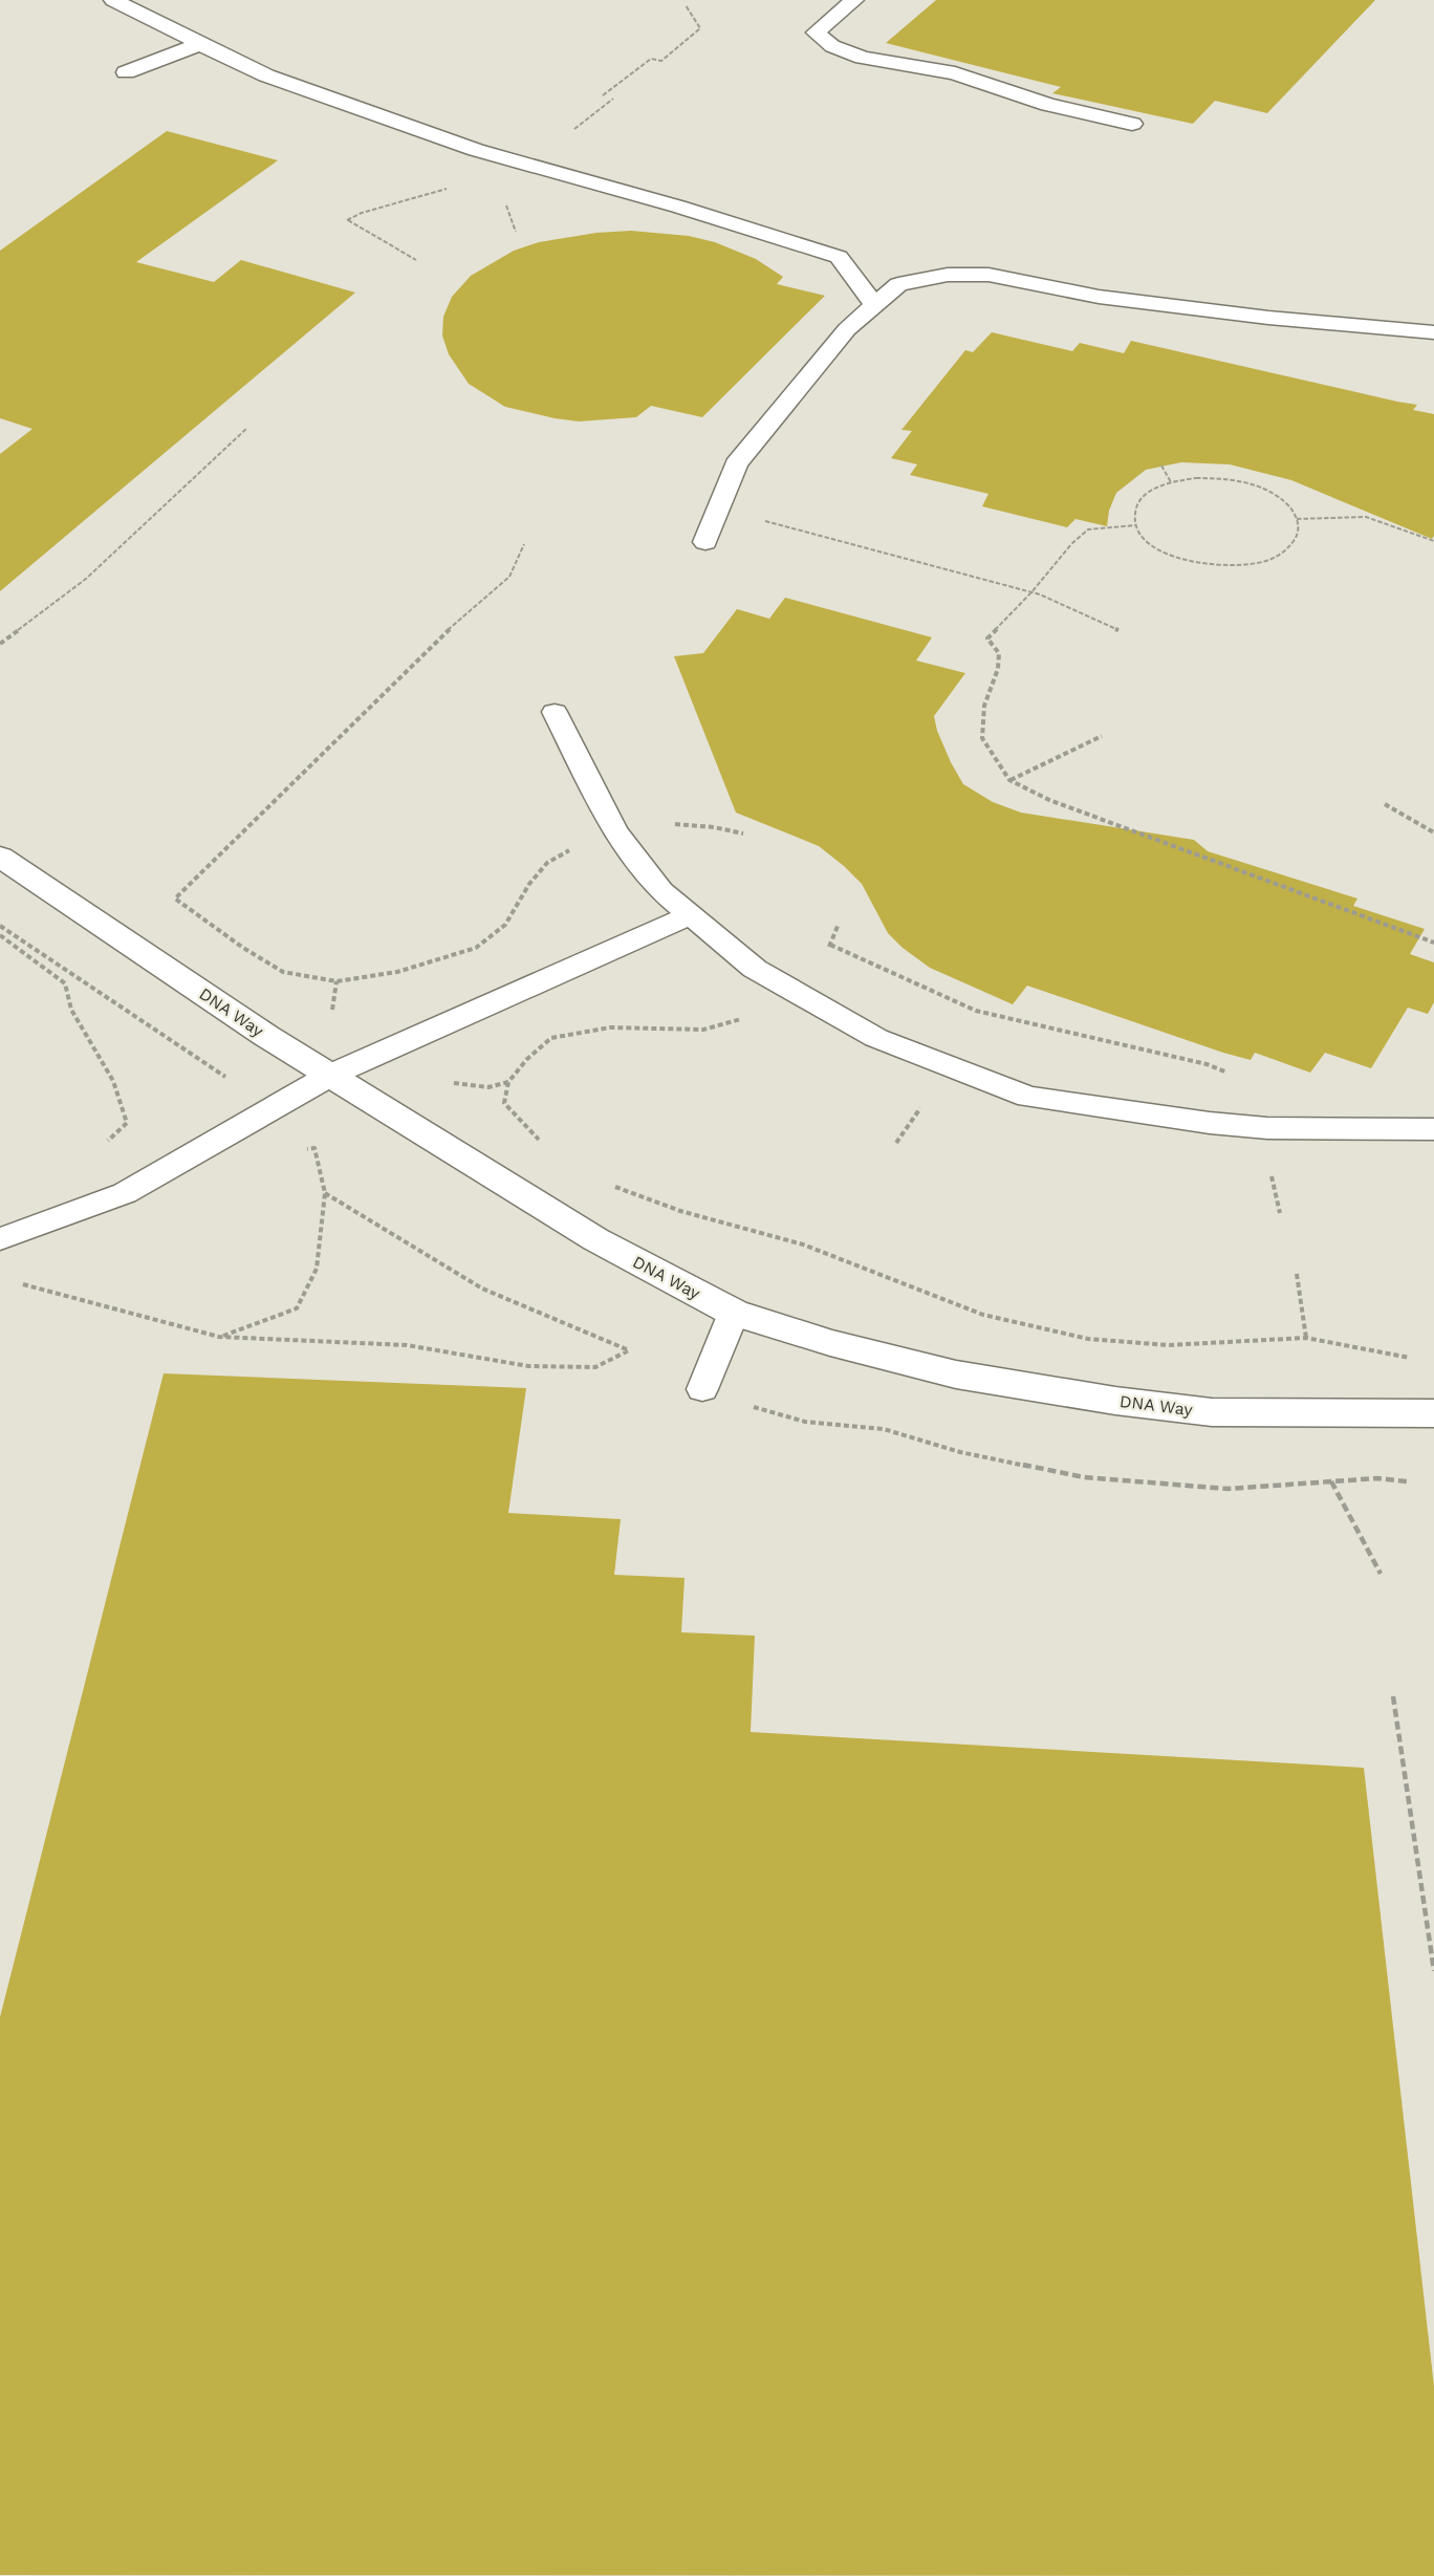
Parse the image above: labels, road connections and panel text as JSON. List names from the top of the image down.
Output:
{
  "streets": {
    "main road": ["DNA Way"]
  }
}
